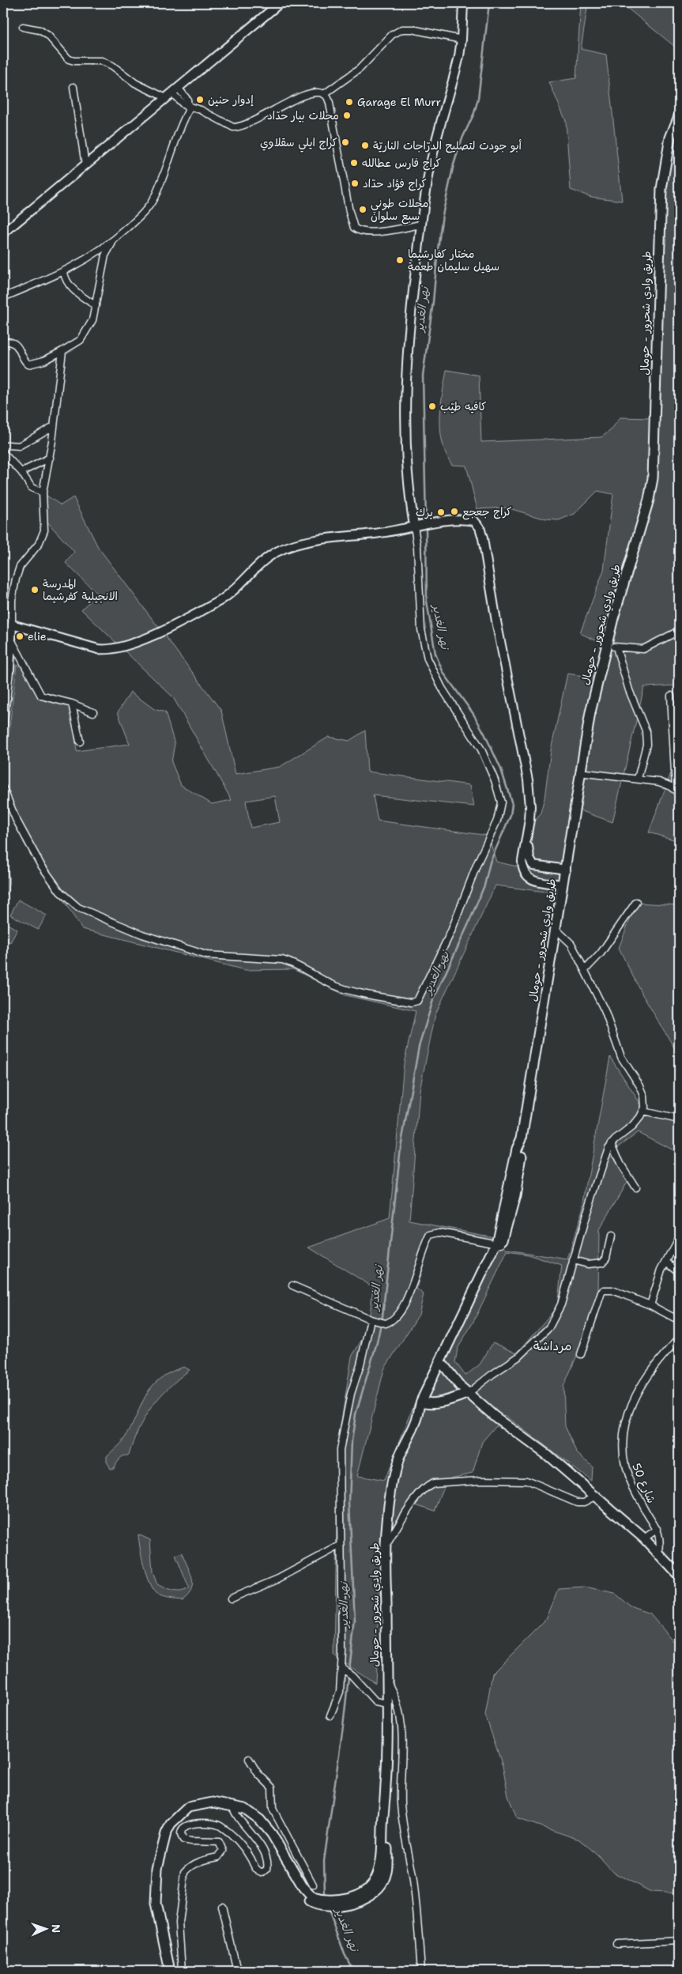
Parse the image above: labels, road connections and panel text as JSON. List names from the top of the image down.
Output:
{
  "streets": {
    "main road": ["طريق وادي شحرور - حومال"],
    "street": ["شارع 50"]
  },
  "districts": ["مرداشة"],
  "water": ["نهر الغدير"],
  "places": [
    "إدوار حنين",
    "Garage El Murr",
    "محلات بيار حدّاد",
    "كراج ايلي سقلاوي",
    "أبو جودت لتصليح الدرّاجات الناريّة",
    "كراج فارس عطالله",
    "كراج فؤاد حدّاد",
    "محلات طوني سبع سلوان",
    "مختار كفارشيما سهيل سليمان طعمة",
    "كافيه طيّب",
    "كراج جعجع",
    "برك",
    "المدرسة الانجيلية كفرشيما",
    "elie"
  ],
  "north": "right"
}
